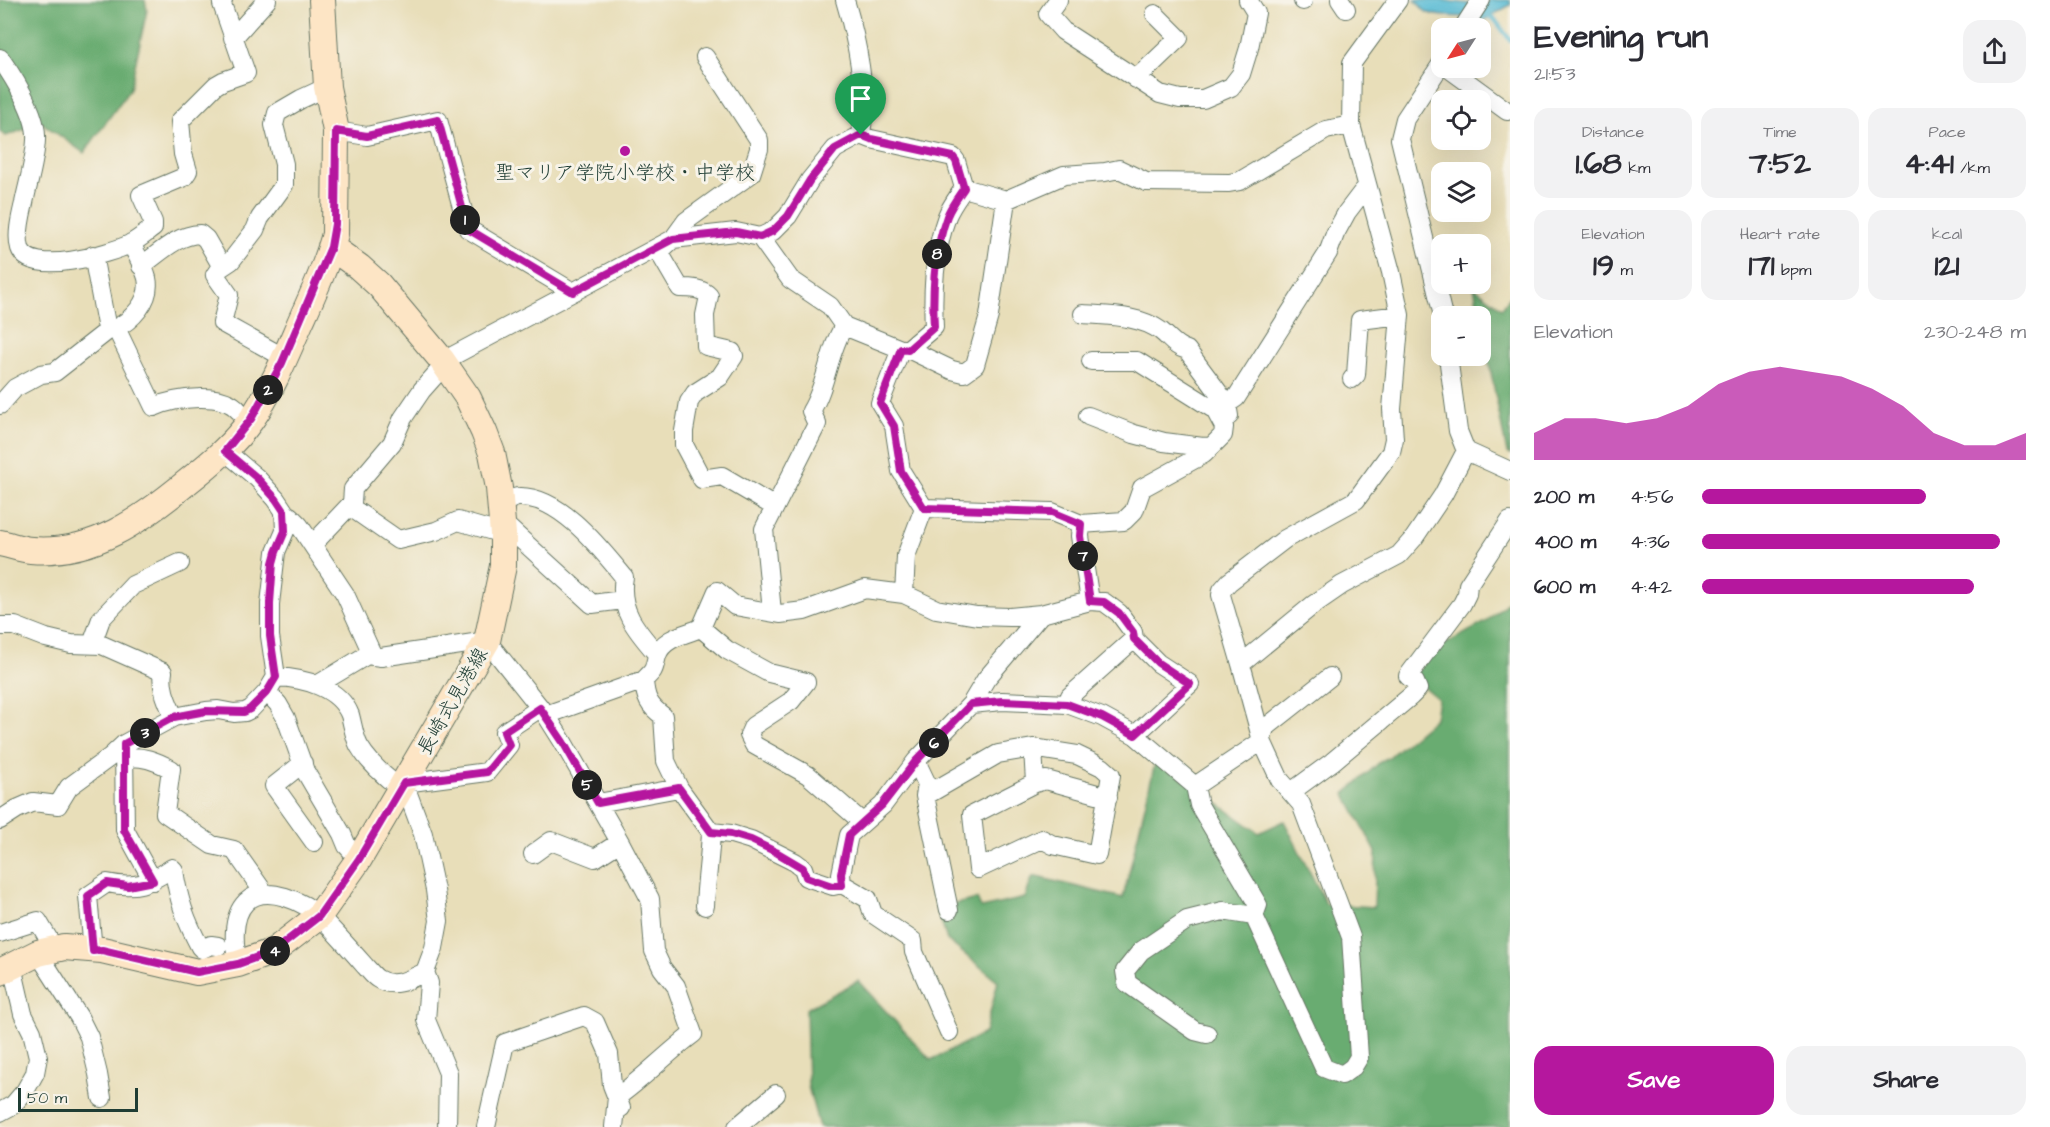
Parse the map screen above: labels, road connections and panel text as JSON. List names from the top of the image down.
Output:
{
  "streets": {
    "main road": ["長崎式見港線"]
  },
  "places": ["聖マリア学院小学校・中学校"],
  "scale_bar": "50 m",
  "north": "bottom left",
  "page": {
    "heading": ["Evening run", "21:53"],
    "map_buttons": ["+", "−"],
    "stats": [
      ["Distance", "1.68 km"],
      ["Time", "7:52"],
      ["Pace", "4:41 /km"],
      ["Elevation", "19 m"],
      ["Heart rate", "171 bpm"],
      ["kcal", "121"]
    ],
    "pins": [
      "1",
      "8",
      "2",
      "7",
      "3",
      "6",
      "5",
      "4"
    ],
    "chart": ["Elevation", "230–248 m"],
    "list": [
      {
        "name": "200 m",
        "note": "4:56"
      },
      {
        "name": "400 m",
        "note": "4:36"
      },
      {
        "name": "600 m",
        "note": "4:42"
      }
    ],
    "buttons": ["Save", "Share"],
    "scale": "50 m"
  }
}
